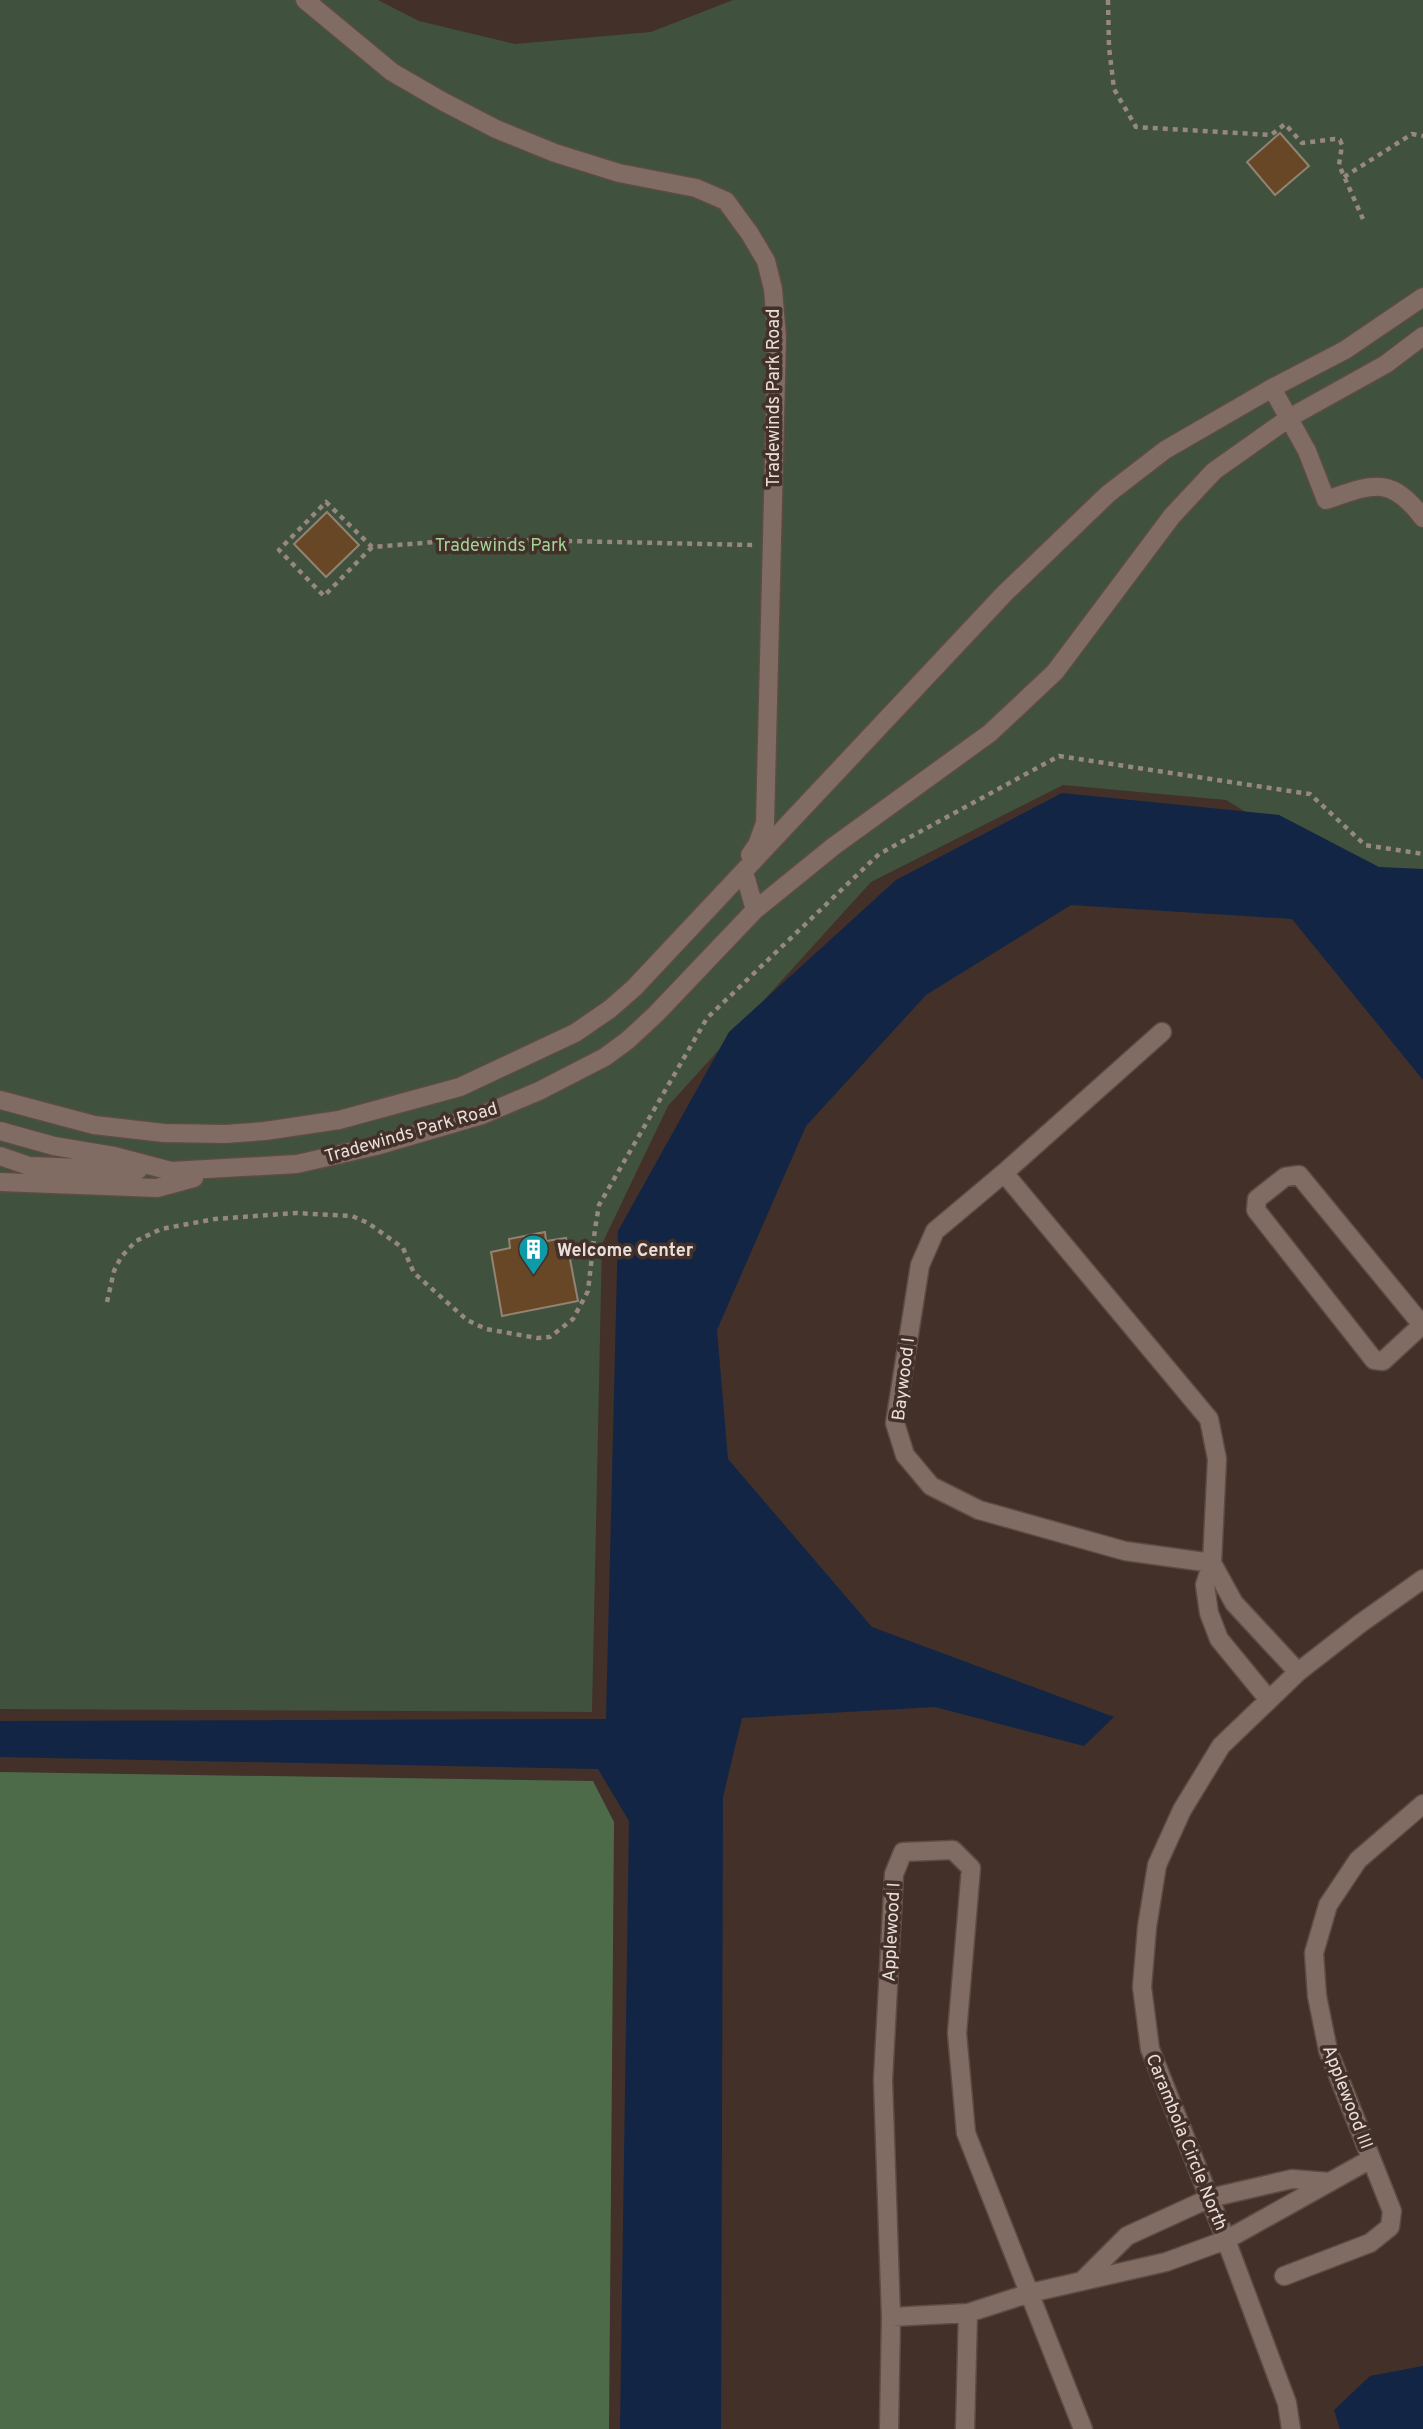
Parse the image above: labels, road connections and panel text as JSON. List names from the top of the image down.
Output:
{
  "streets": {
    "street": [
      "Tradewinds Park Road",
      "Baywood I",
      "Applewood I",
      "Applewood III",
      "Carambola Circle North"
    ]
  },
  "parks": ["Tradewinds Park"],
  "places": {
    "building": ["Welcome Center"]
  }
}
